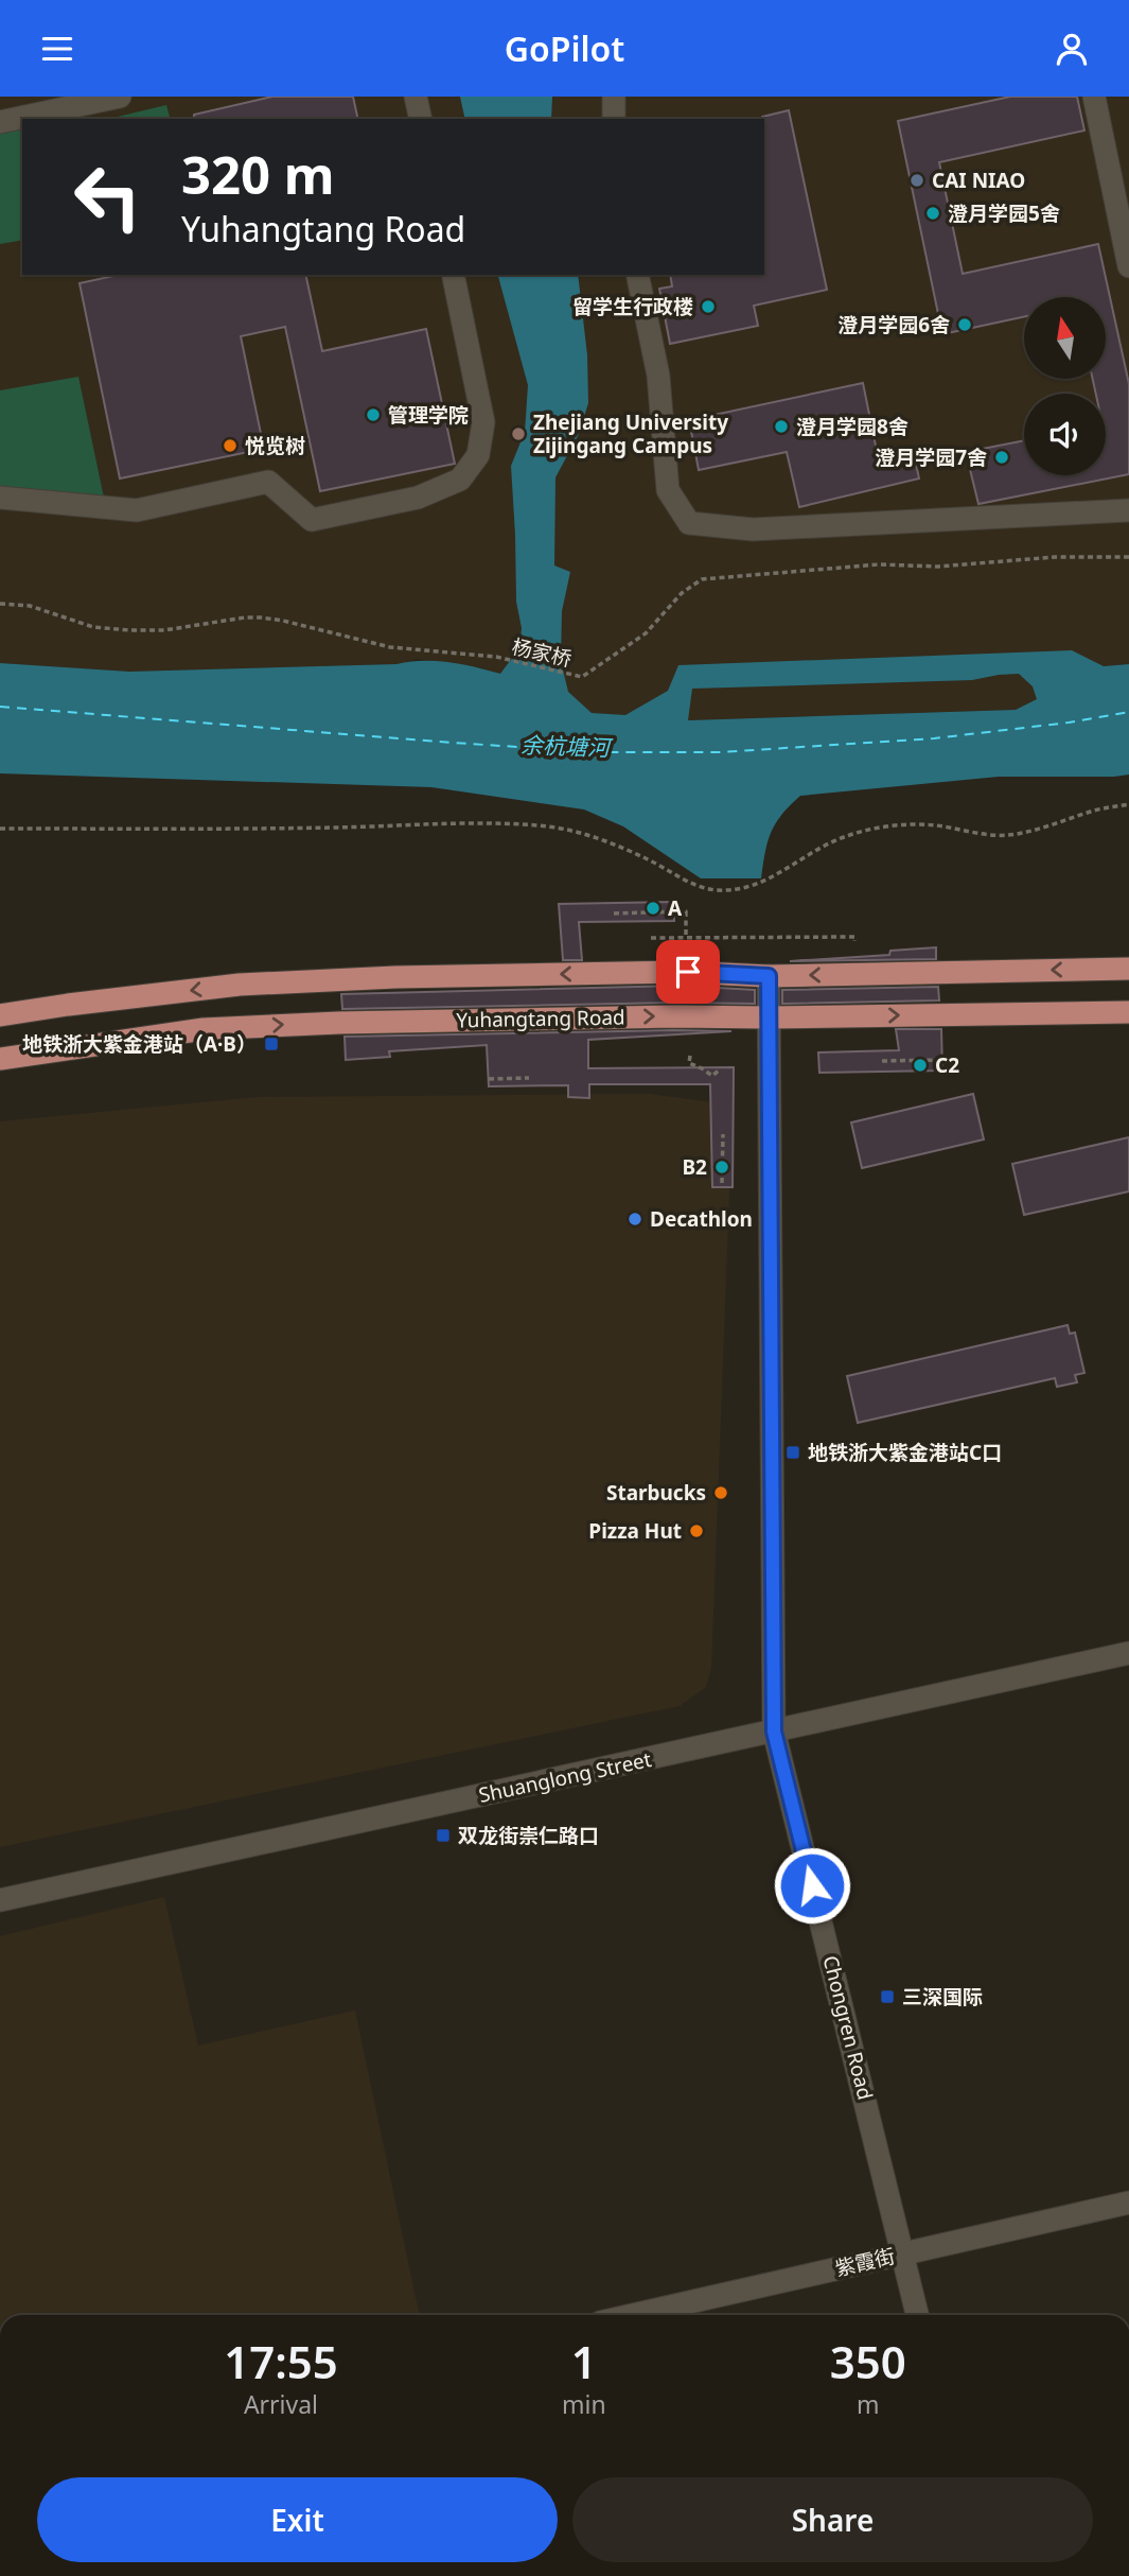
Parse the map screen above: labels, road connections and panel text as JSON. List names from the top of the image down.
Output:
{
  "streets": {
    "main road": ["Yuhangtang Road"],
    "street": ["Shuanglong Street", "Chongren Road", "紫霞街"],
    "path": ["杨家桥"]
  },
  "crossings": [
    ["Yuhangtang Road", "Chongren Road"],
    ["Shuanglong Street", "Chongren Road"],
    ["Chongren Road", "紫霞街"]
  ],
  "water": ["余杭塘河"],
  "places": {
    "other": [
      "CAI NIAO",
      "澄月学园5舍",
      "留学生行政楼",
      "澄月学园6舍",
      "管理学院",
      "澄月学园8舍",
      "Zhejiang University Zijingang Campus",
      "悦览树",
      "澄月学园7舍",
      "A",
      "C2",
      "B2",
      "Decathlon",
      "Starbucks",
      "Pizza Hut"
    ],
    "transit": [
      "地铁浙大紫金港站（A·B）",
      "地铁浙大紫金港站C口",
      "双龙街崇仁路口",
      "三深国际"
    ]
  },
  "north": "top",
  "page": {
    "header": "GoPilot",
    "turn": ["320 m", "Yuhangtang Road"],
    "eta": [
      "17:55",
      "Arrival",
      "1",
      "min",
      "350",
      "m"
    ],
    "buttons": ["Exit", "Share"]
  }
}
